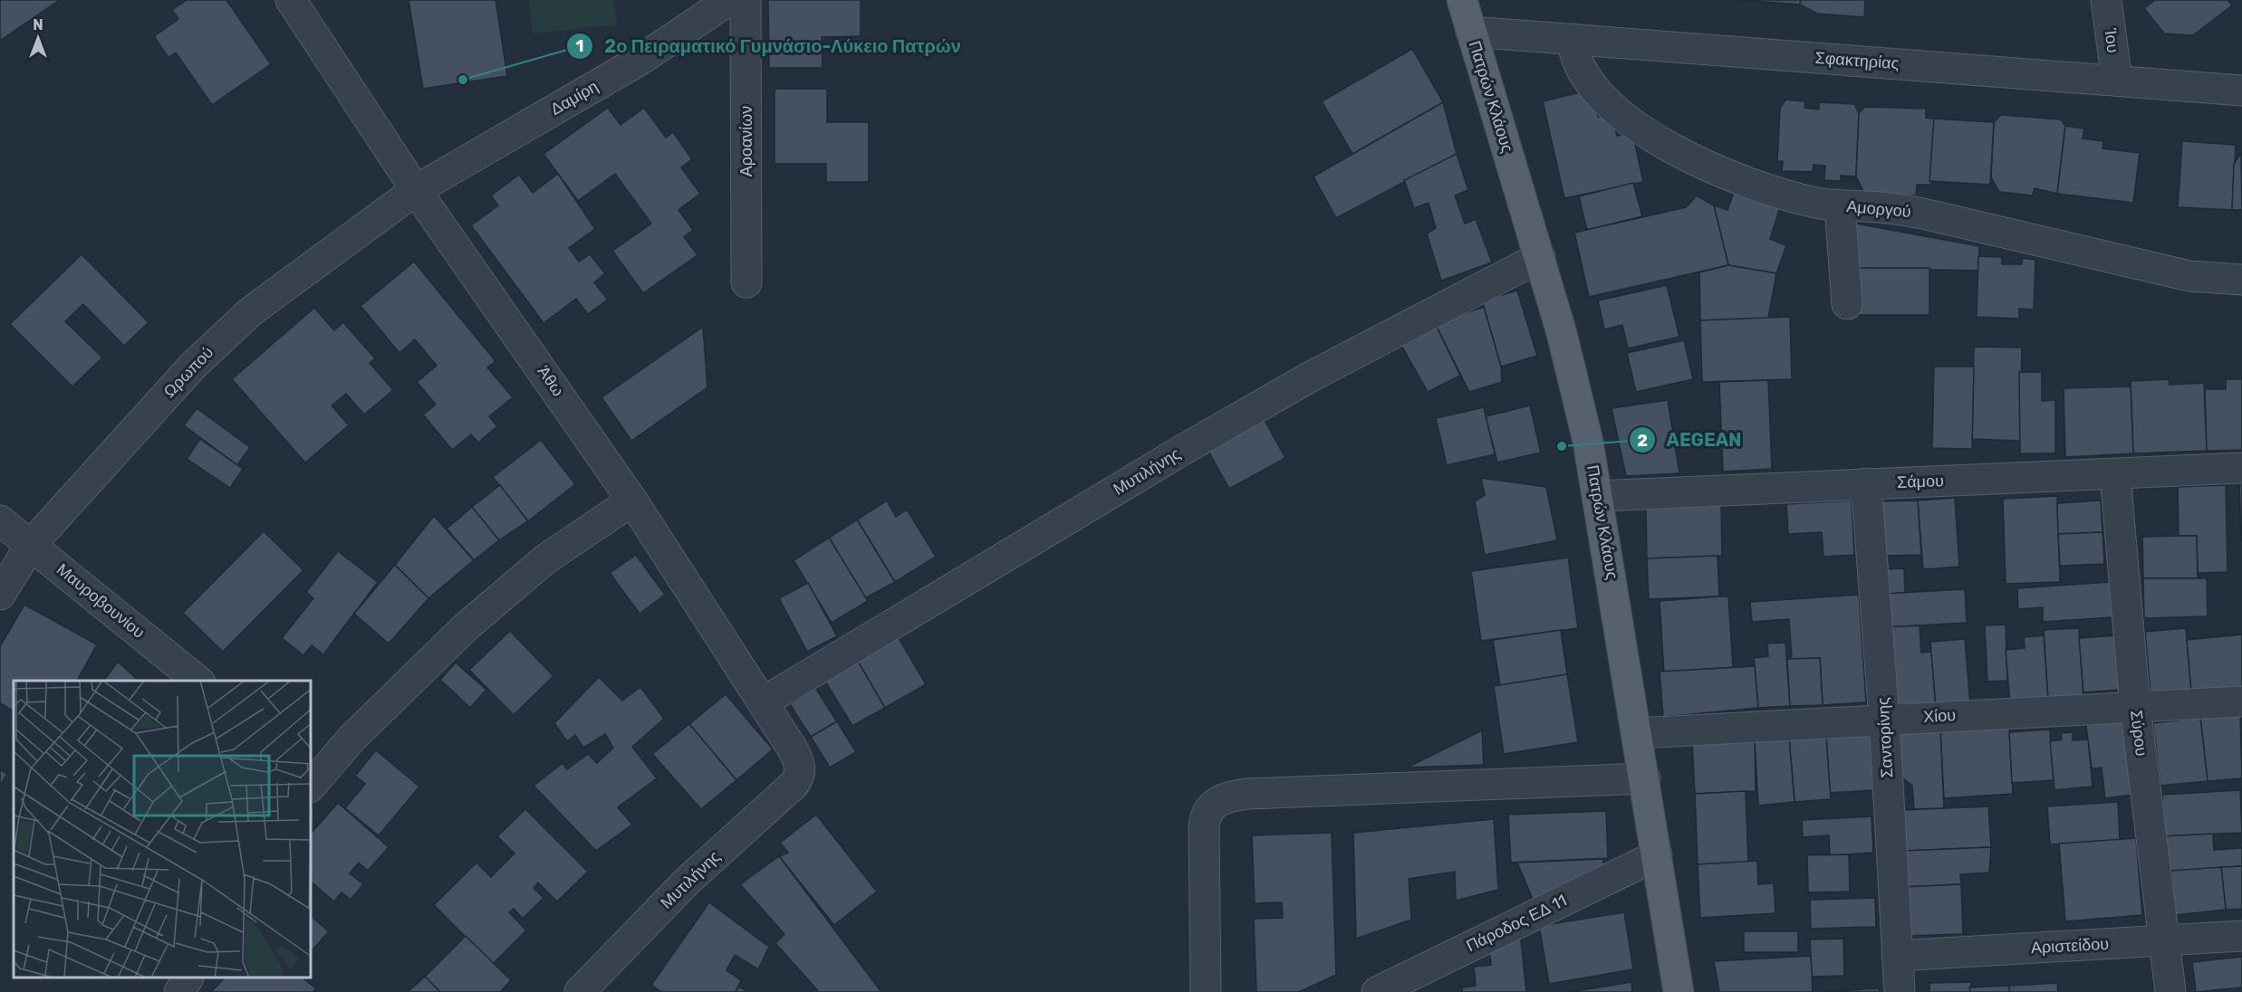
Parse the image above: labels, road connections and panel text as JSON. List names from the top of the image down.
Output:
{
  "streets": {
    "main road": ["Πατρών Κλάους"],
    "street": [
      "Ίου",
      "Σφακτηρίας",
      "Δαμίρη",
      "Αροανίων",
      "Αμοργού",
      "Ωρωπού",
      "Άθω",
      "Μυτιλήνης",
      "Σάμου",
      "Μαυροβουνίου",
      "Χίου",
      "Σύρου",
      "Σαντορίνης",
      "Πάροδος ΕΔ 11",
      "Αριστείδου"
    ]
  },
  "crossings": [
    ["Ίου", "Σφακτηρίας"],
    ["Σφακτηρίας", "Πατρών Κλάους"],
    ["Σφακτηρίας", "Αμοργού"],
    ["Πατρών Κλάους", "Μυτιλήνης"],
    ["Πατρών Κλάους", "Σάμου"],
    ["Πατρών Κλάους", "Χίου"],
    ["Πατρών Κλάους", "Πάροδος ΕΔ 11"],
    ["Δαμίρη", "Ωρωπού"],
    ["Δαμίρη", "Άθω"],
    ["Ωρωπού", "Άθω"],
    ["Ωρωπού", "Μαυροβουνίου"],
    ["Άθω", "Μυτιλήνης"],
    ["Σάμου", "Σύρου"],
    ["Σάμου", "Σαντορίνης"],
    ["Χίου", "Σύρου"],
    ["Χίου", "Σαντορίνης"],
    ["Σύρου", "Αριστείδου"],
    ["Σαντορίνης", "Αριστείδου"]
  ],
  "places": ["2ο Πειραματικό Γυμνάσιο-Λύκειο Πατρών", "AEGEAN"],
  "north": "top"
}
